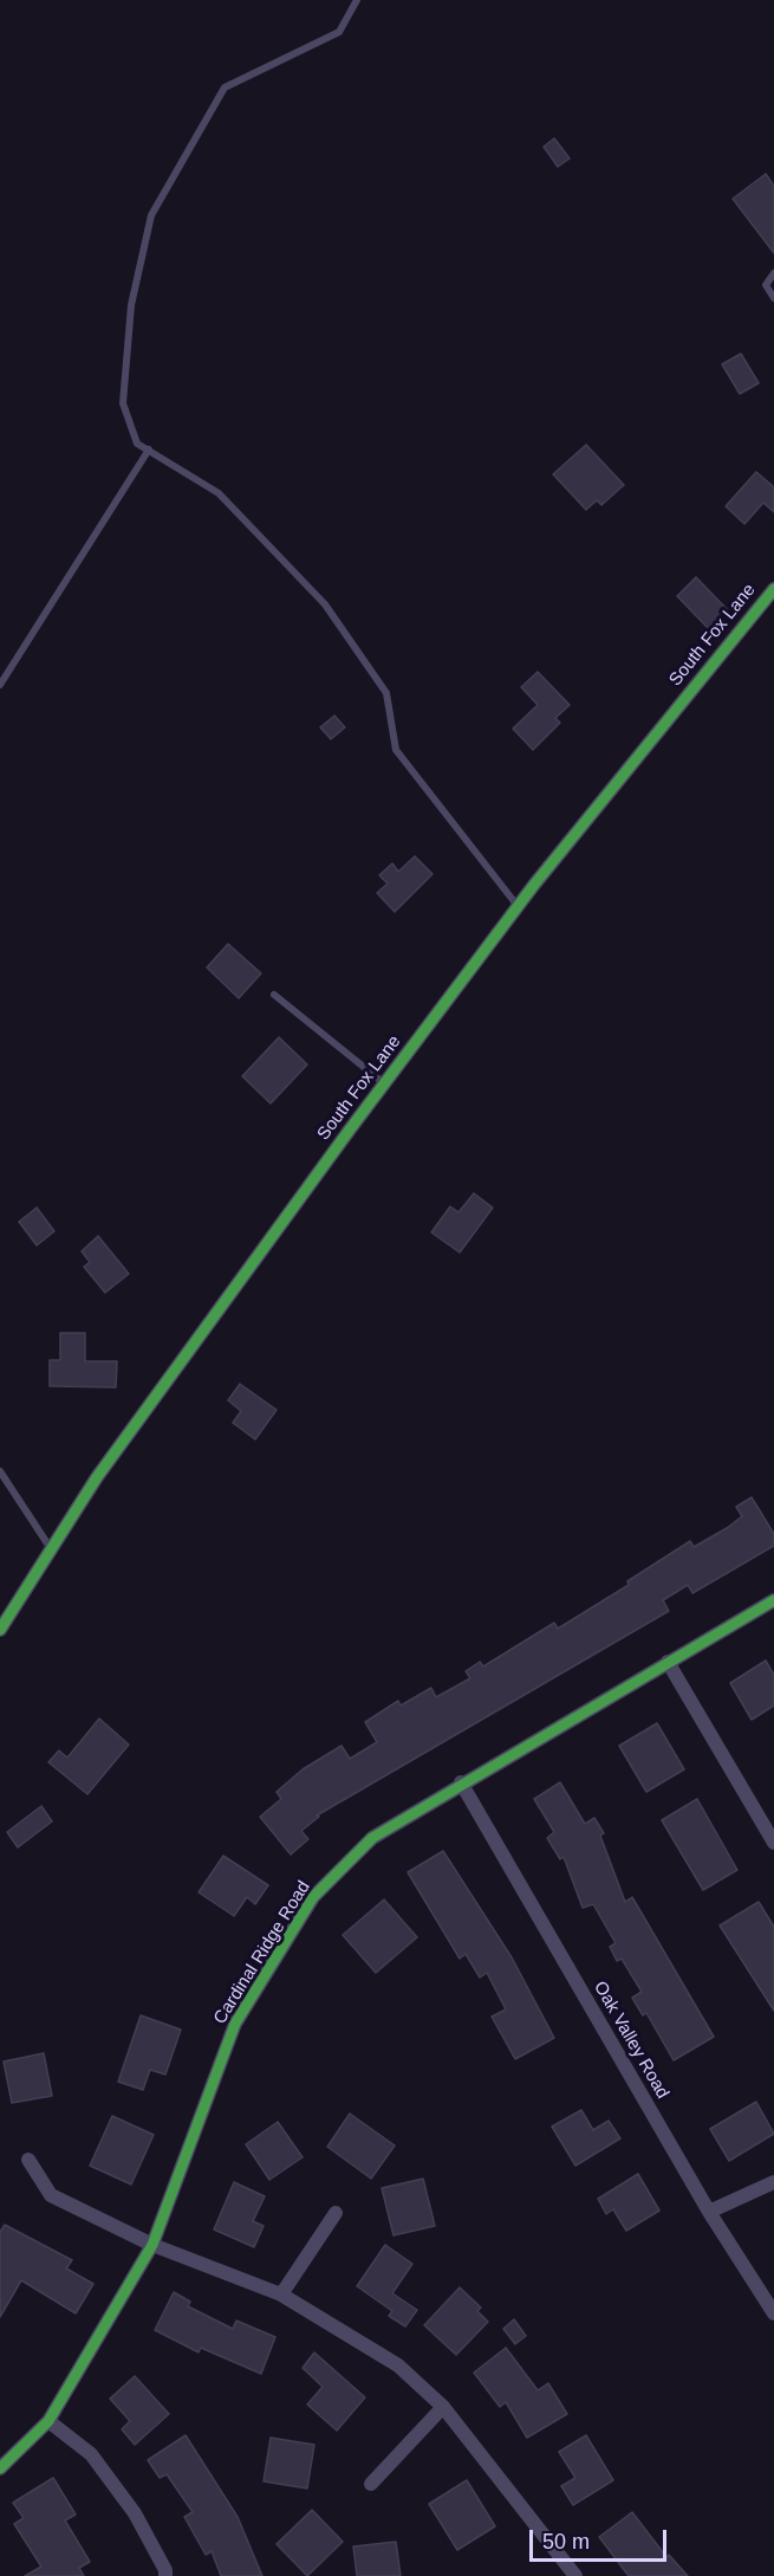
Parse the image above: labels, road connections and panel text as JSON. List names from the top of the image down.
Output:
{
  "streets": {
    "street": ["South Fox Lane", "Cardinal Ridge Road", "Oak Valley Road"]
  },
  "crossings": [
    ["Cardinal Ridge Road", "Oak Valley Road"]
  ],
  "scale_bar": "50 m"
}
